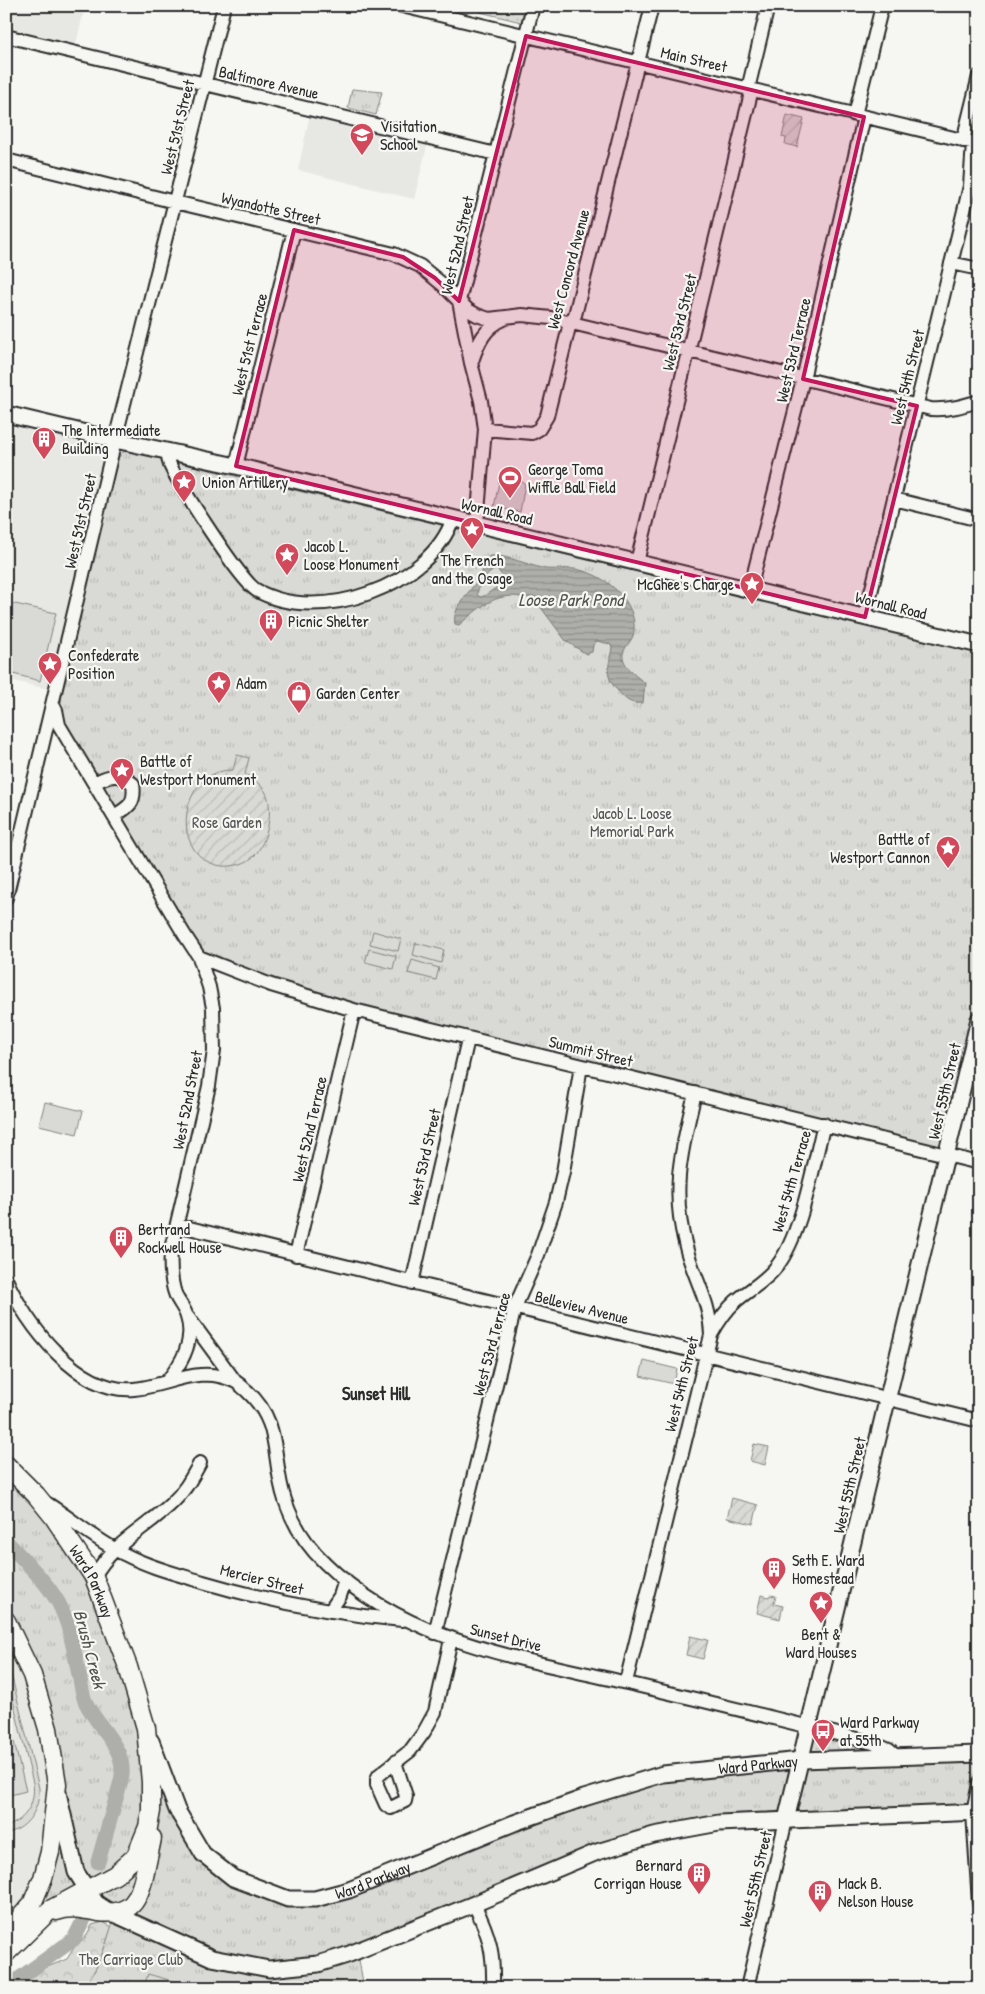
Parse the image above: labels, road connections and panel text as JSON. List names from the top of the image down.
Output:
{
  "streets": {
    "highway": ["Ward Parkway"],
    "main road": ["Wornall Road", "West 55th Street"],
    "street": [
      "Main Street",
      "Baltimore Avenue",
      "West 51st Street",
      "Wyandotte Street",
      "West 52nd Street",
      "West Concord Avenue",
      "West 53rd Street",
      "West 51st Terrace",
      "West 53rd Terrace",
      "West 54th Street",
      "Summit Street",
      "West 52nd Terrace",
      "West 54th Terrace",
      "Belleview Avenue",
      "Mercier Street",
      "Sunset Drive"
    ]
  },
  "crossings": [
    ["Main Street", "West 52nd Street"],
    ["Main Street", "West Concord Avenue"],
    ["Main Street", "West 53rd Street"],
    ["Main Street", "West 53rd Terrace"],
    ["Main Street", "West 54th Street"],
    ["Baltimore Avenue", "West 51st Street"],
    ["Baltimore Avenue", "West 52nd Street"],
    ["West 51st Street", "Wyandotte Street"],
    ["West 51st Street", "West 52nd Street"],
    ["West 51st Street", "Wornall Road"],
    ["Wyandotte Street", "West 52nd Street"],
    ["Wyandotte Street", "West Concord Avenue"],
    ["Wyandotte Street", "West 53rd Street"],
    ["Wyandotte Street", "West 51st Terrace"],
    ["Wyandotte Street", "West 53rd Terrace"],
    ["Wyandotte Street", "West 54th Street"],
    ["West 52nd Street", "West Concord Avenue"],
    ["West 52nd Street", "Wornall Road"],
    ["West 52nd Street", "Summit Street"],
    ["West 52nd Street", "Belleview Avenue"],
    ["West 52nd Street", "Sunset Drive"],
    ["West 53rd Street", "Wornall Road"],
    ["West 53rd Street", "Summit Street"],
    ["West 53rd Street", "Belleview Avenue"],
    ["West 51st Terrace", "Wornall Road"],
    ["West 53rd Terrace", "Wornall Road"],
    ["West 53rd Terrace", "Summit Street"],
    ["West 53rd Terrace", "Belleview Avenue"],
    ["West 53rd Terrace", "Sunset Drive"],
    ["West 54th Street", "Wornall Road"],
    ["West 54th Street", "Summit Street"],
    ["West 54th Street", "West 54th Terrace"],
    ["West 54th Street", "Belleview Avenue"],
    ["West 54th Street", "Sunset Drive"],
    ["Summit Street", "West 55th Street"],
    ["Summit Street", "West 52nd Terrace"],
    ["Summit Street", "West 54th Terrace"],
    ["West 55th Street", "Belleview Avenue"],
    ["West 55th Street", "Ward Parkway"],
    ["West 55th Street", "Sunset Drive"],
    ["West 52nd Terrace", "Belleview Avenue"],
    ["Mercier Street", "Ward Parkway"],
    ["Mercier Street", "Sunset Drive"],
    ["Ward Parkway", "Sunset Drive"]
  ],
  "districts": ["Sunset Hill"],
  "water": ["Loose Park Pond", "Brush Creek"],
  "parks": ["Jacob L. Loose Memorial Park", "Rose Garden", "The Carriage Club"],
  "places": {
    "school or university": ["Visitation School"],
    "building": [
      "The Intermediate Building",
      "Picnic Shelter",
      "Bertrand Rockwell House",
      "Seth E. Ward Homestead",
      "Bernard Corrigan House",
      "Mack B. Nelson House"
    ],
    "sports": ["George Toma Wiffle Ball Field"],
    "place": [
      "Union Artillery",
      "The French and the Osage",
      "Jacob L. Loose Monument",
      "McGhee's Charge",
      "Confederate Position",
      "Adam",
      "Battle of Westport Monument",
      "Battle of Westport Cannon",
      "Bent & Ward Houses"
    ],
    "shop": ["Garden Center"],
    "bus stop": ["Ward Parkway at 55th"]
  }
}
